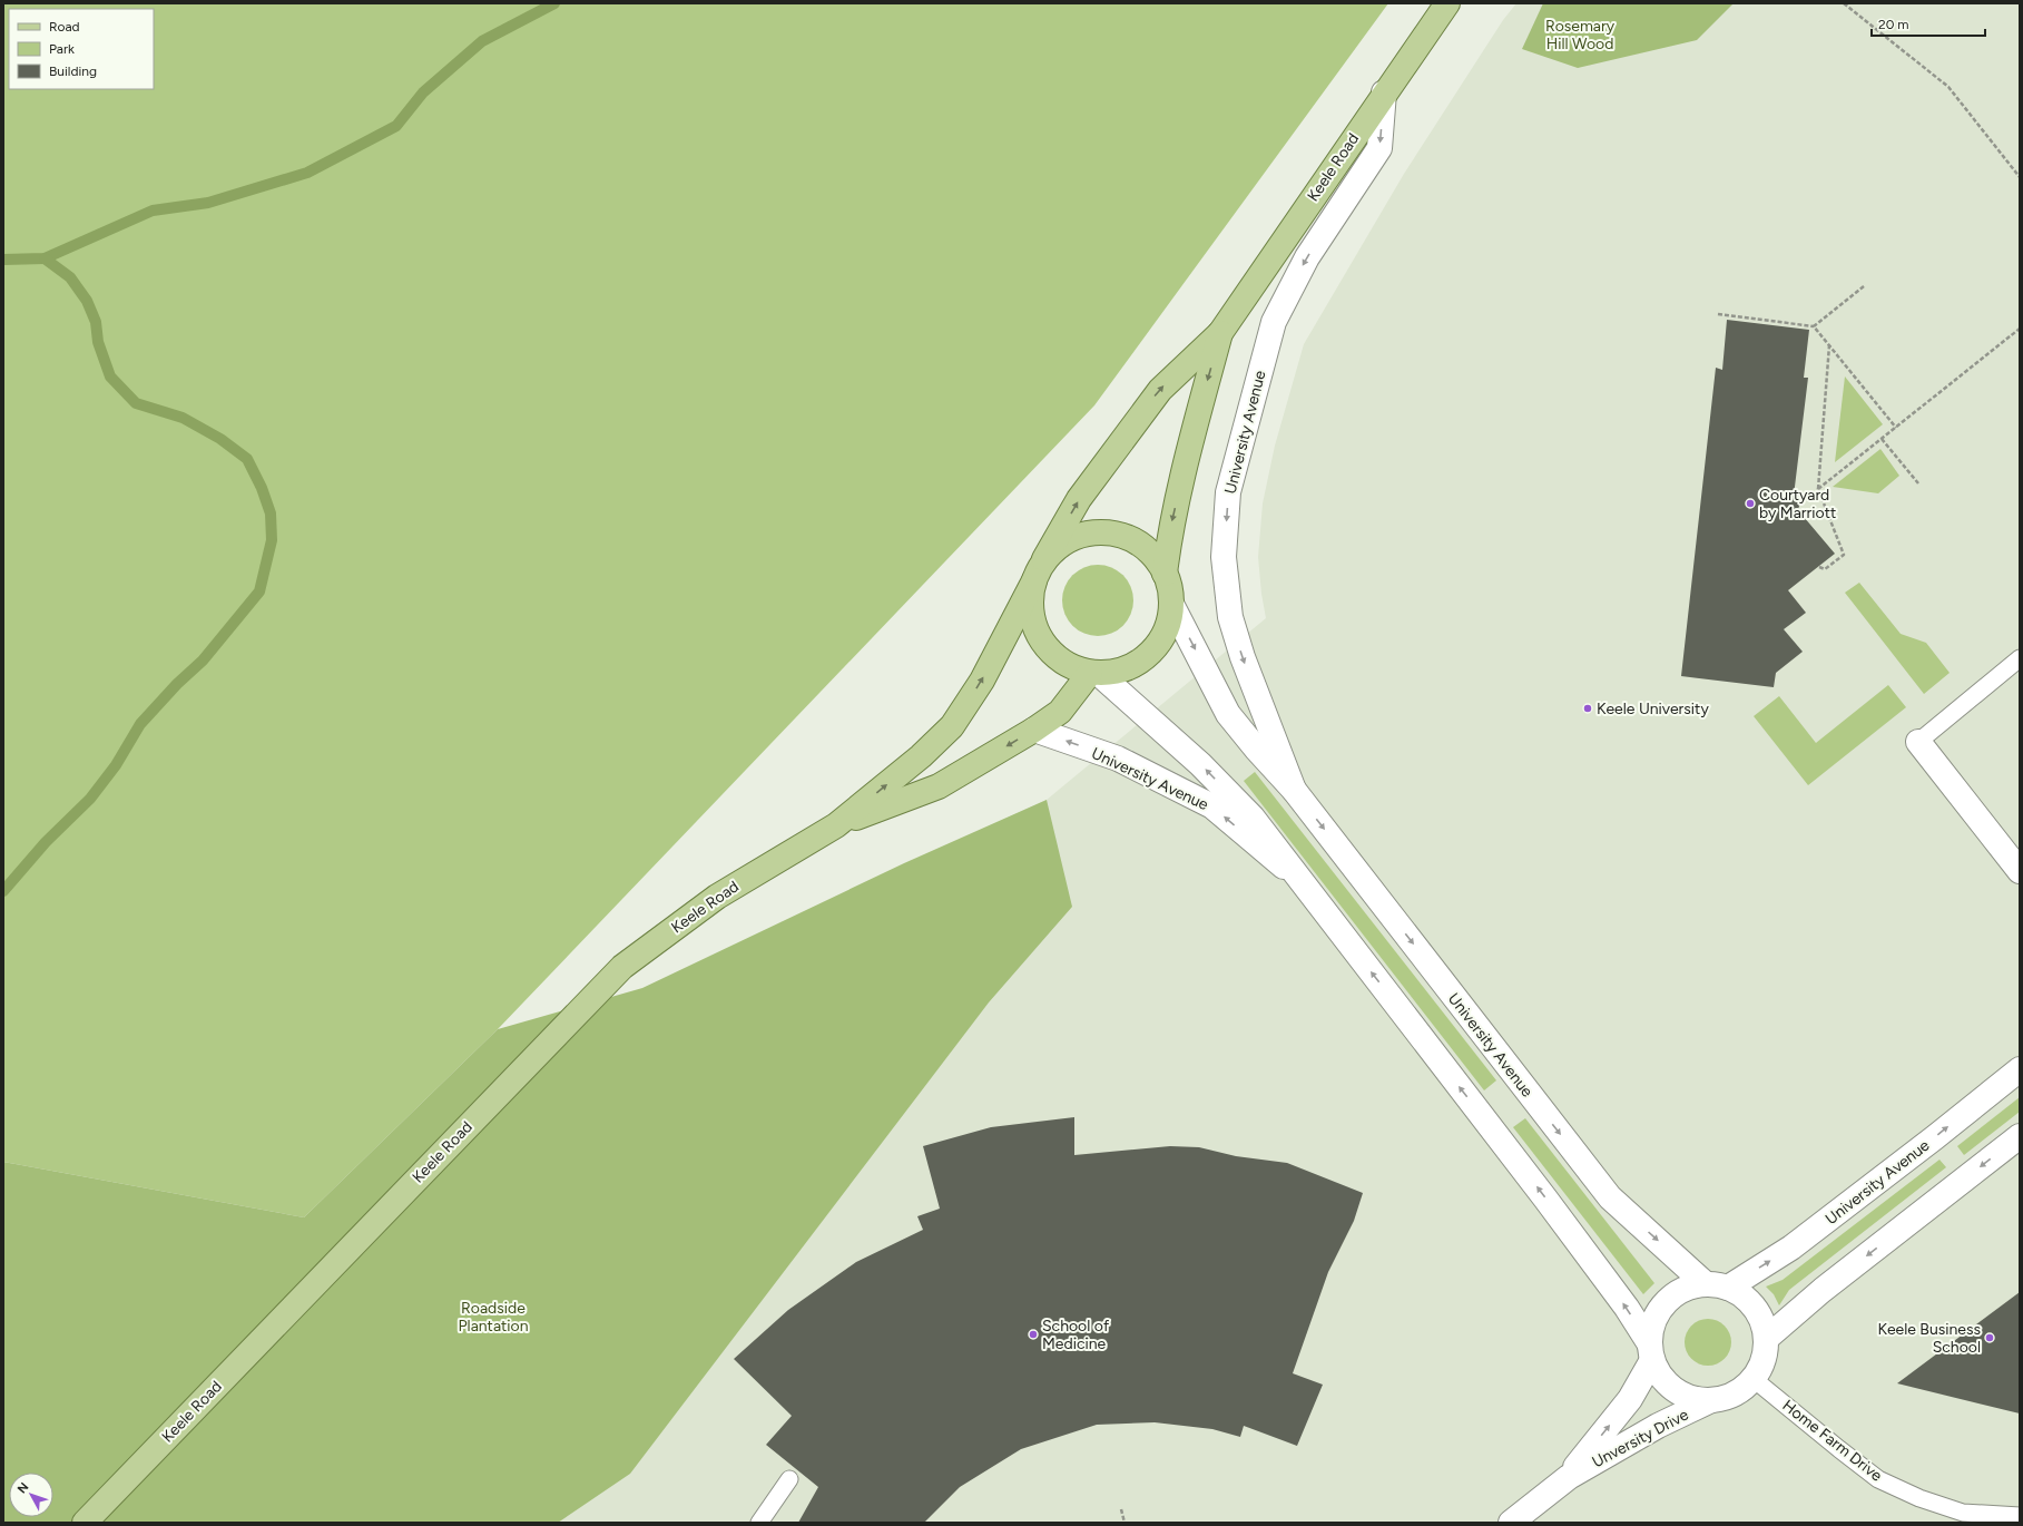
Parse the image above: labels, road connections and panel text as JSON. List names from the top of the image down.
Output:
{
  "streets": {
    "main road": ["Keele Road"],
    "street": ["University Avenue", "Unversity Drive"],
    "lane": ["Home Farm Drive"]
  },
  "crossings": [
    ["Keele Road", "University Avenue"],
    ["University Avenue", "Unversity Drive"],
    ["University Avenue", "Home Farm Drive"],
    ["Unversity Drive", "Home Farm Drive"]
  ],
  "one_way": ["Unversity Drive"],
  "parks": ["Rosemary Hill Wood", "Roadside Plantation"],
  "places": [
    "Courtyard by Marriott",
    "Keele University",
    "School of Medicine",
    "Keele Business School"
  ],
  "legend": ["Road", "Park", "Building"],
  "scale_bar": "20 m",
  "north": "top left"
}
